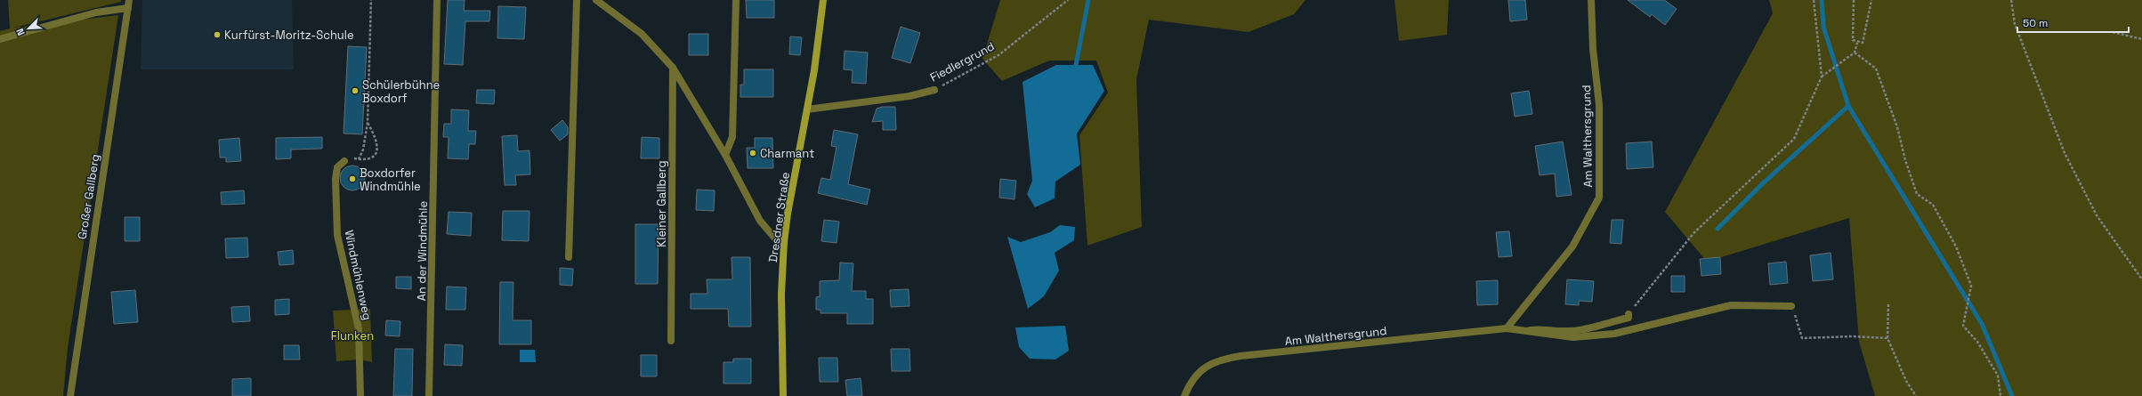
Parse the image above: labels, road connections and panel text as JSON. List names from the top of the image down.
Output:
{
  "streets": {
    "main road": ["Dresdner Straße"],
    "street": [
      "Fiedlergrund",
      "Am Walthersgrund",
      "Großer Gallberg",
      "Kleiner Gallberg",
      "An der Windmühle",
      "Windmühlenweg"
    ]
  },
  "crossings": [
    ["Fiedlergrund", "Dresdner Straße"]
  ],
  "parks": ["Flunken"],
  "places": [
    "Kurfürst-Moritz-Schule",
    "Schülerbühne Boxdorf",
    "Charmant",
    "Boxdorfer Windmühle"
  ],
  "scale_bar": "50 m",
  "north": "bottom left"
}
